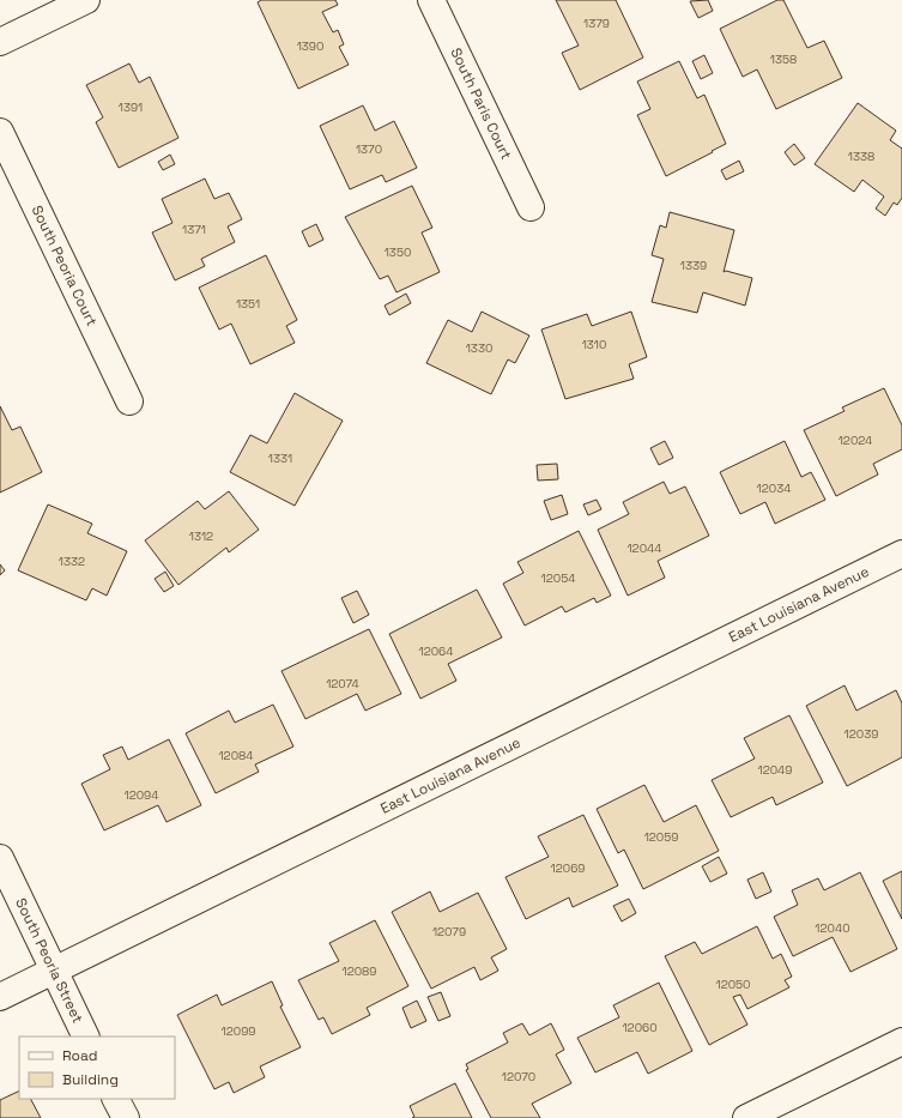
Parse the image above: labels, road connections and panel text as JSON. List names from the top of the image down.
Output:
{
  "streets": {
    "street": [
      "South Paris Court",
      "South Peoria Court",
      "East Louisiana Avenue",
      "South Peoria Street"
    ]
  },
  "crossings": [
    ["East Louisiana Avenue", "South Peoria Street"]
  ],
  "house_numbers": [
    "1379",
    "1390",
    "1358",
    "1391",
    "1370",
    "1338",
    "1371",
    "1350",
    "1339",
    "1351",
    "1310",
    "1330",
    "12024",
    "1331",
    "12034",
    "1312",
    "12044",
    "1332",
    "12054",
    "12064",
    "12074",
    "12039",
    "12084",
    "12049",
    "12094",
    "12059",
    "12069",
    "12040",
    "12079",
    "12089",
    "12050",
    "12060",
    "12099",
    "12070"
  ],
  "legend": ["Road", "Building"]
}
